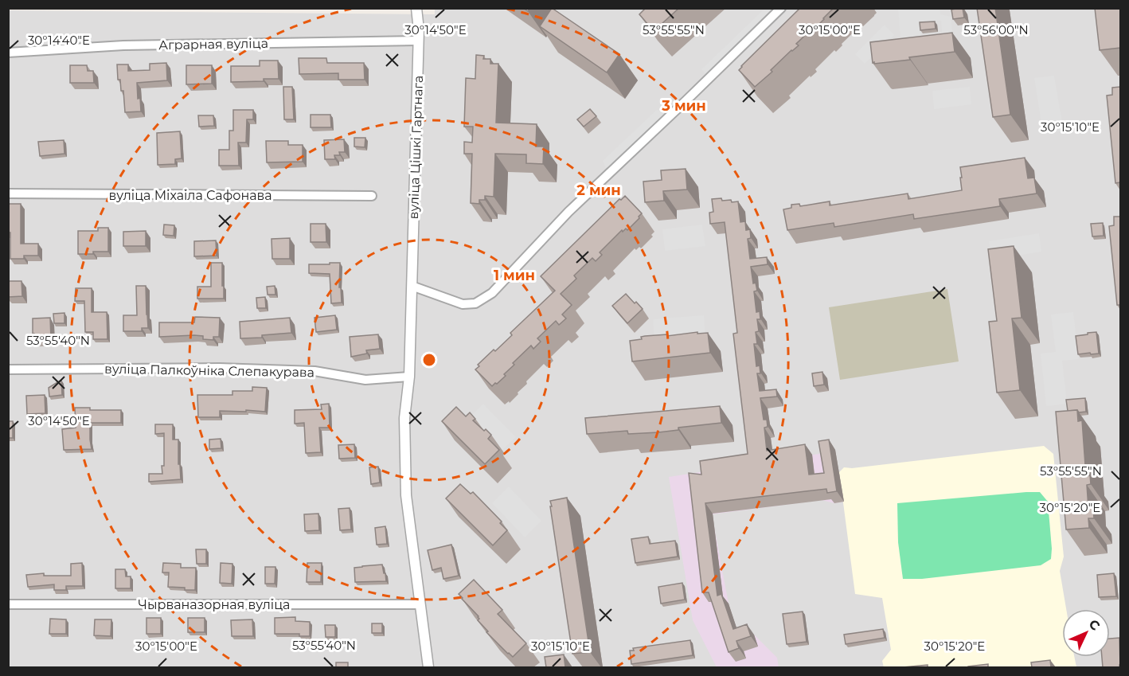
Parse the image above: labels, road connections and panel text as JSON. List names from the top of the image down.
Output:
{
  "streets": {
    "street": [
      "Аграрная вуліца",
      "вуліца Цішкі Гартнага",
      "вуліца Міхаіла Сафонава",
      "вуліца Палкоўніка Слепакурава",
      "Чырваназорная вуліца"
    ]
  },
  "crossings": [
    ["Аграрная вуліца", "вуліца Цішкі Гартнага"]
  ],
  "north": "top right",
  "coordinates": [
    "30°14'50\"E",
    "30°15'00\"E",
    "53°55'55\"N",
    "53°56'00\"N",
    "30°14'40\"E",
    "30°15'10\"E",
    "53°55'40\"N",
    "30°15'20\"E"
  ],
  "rings": ["3 мин", "2 мин", "1 мин"]
}
